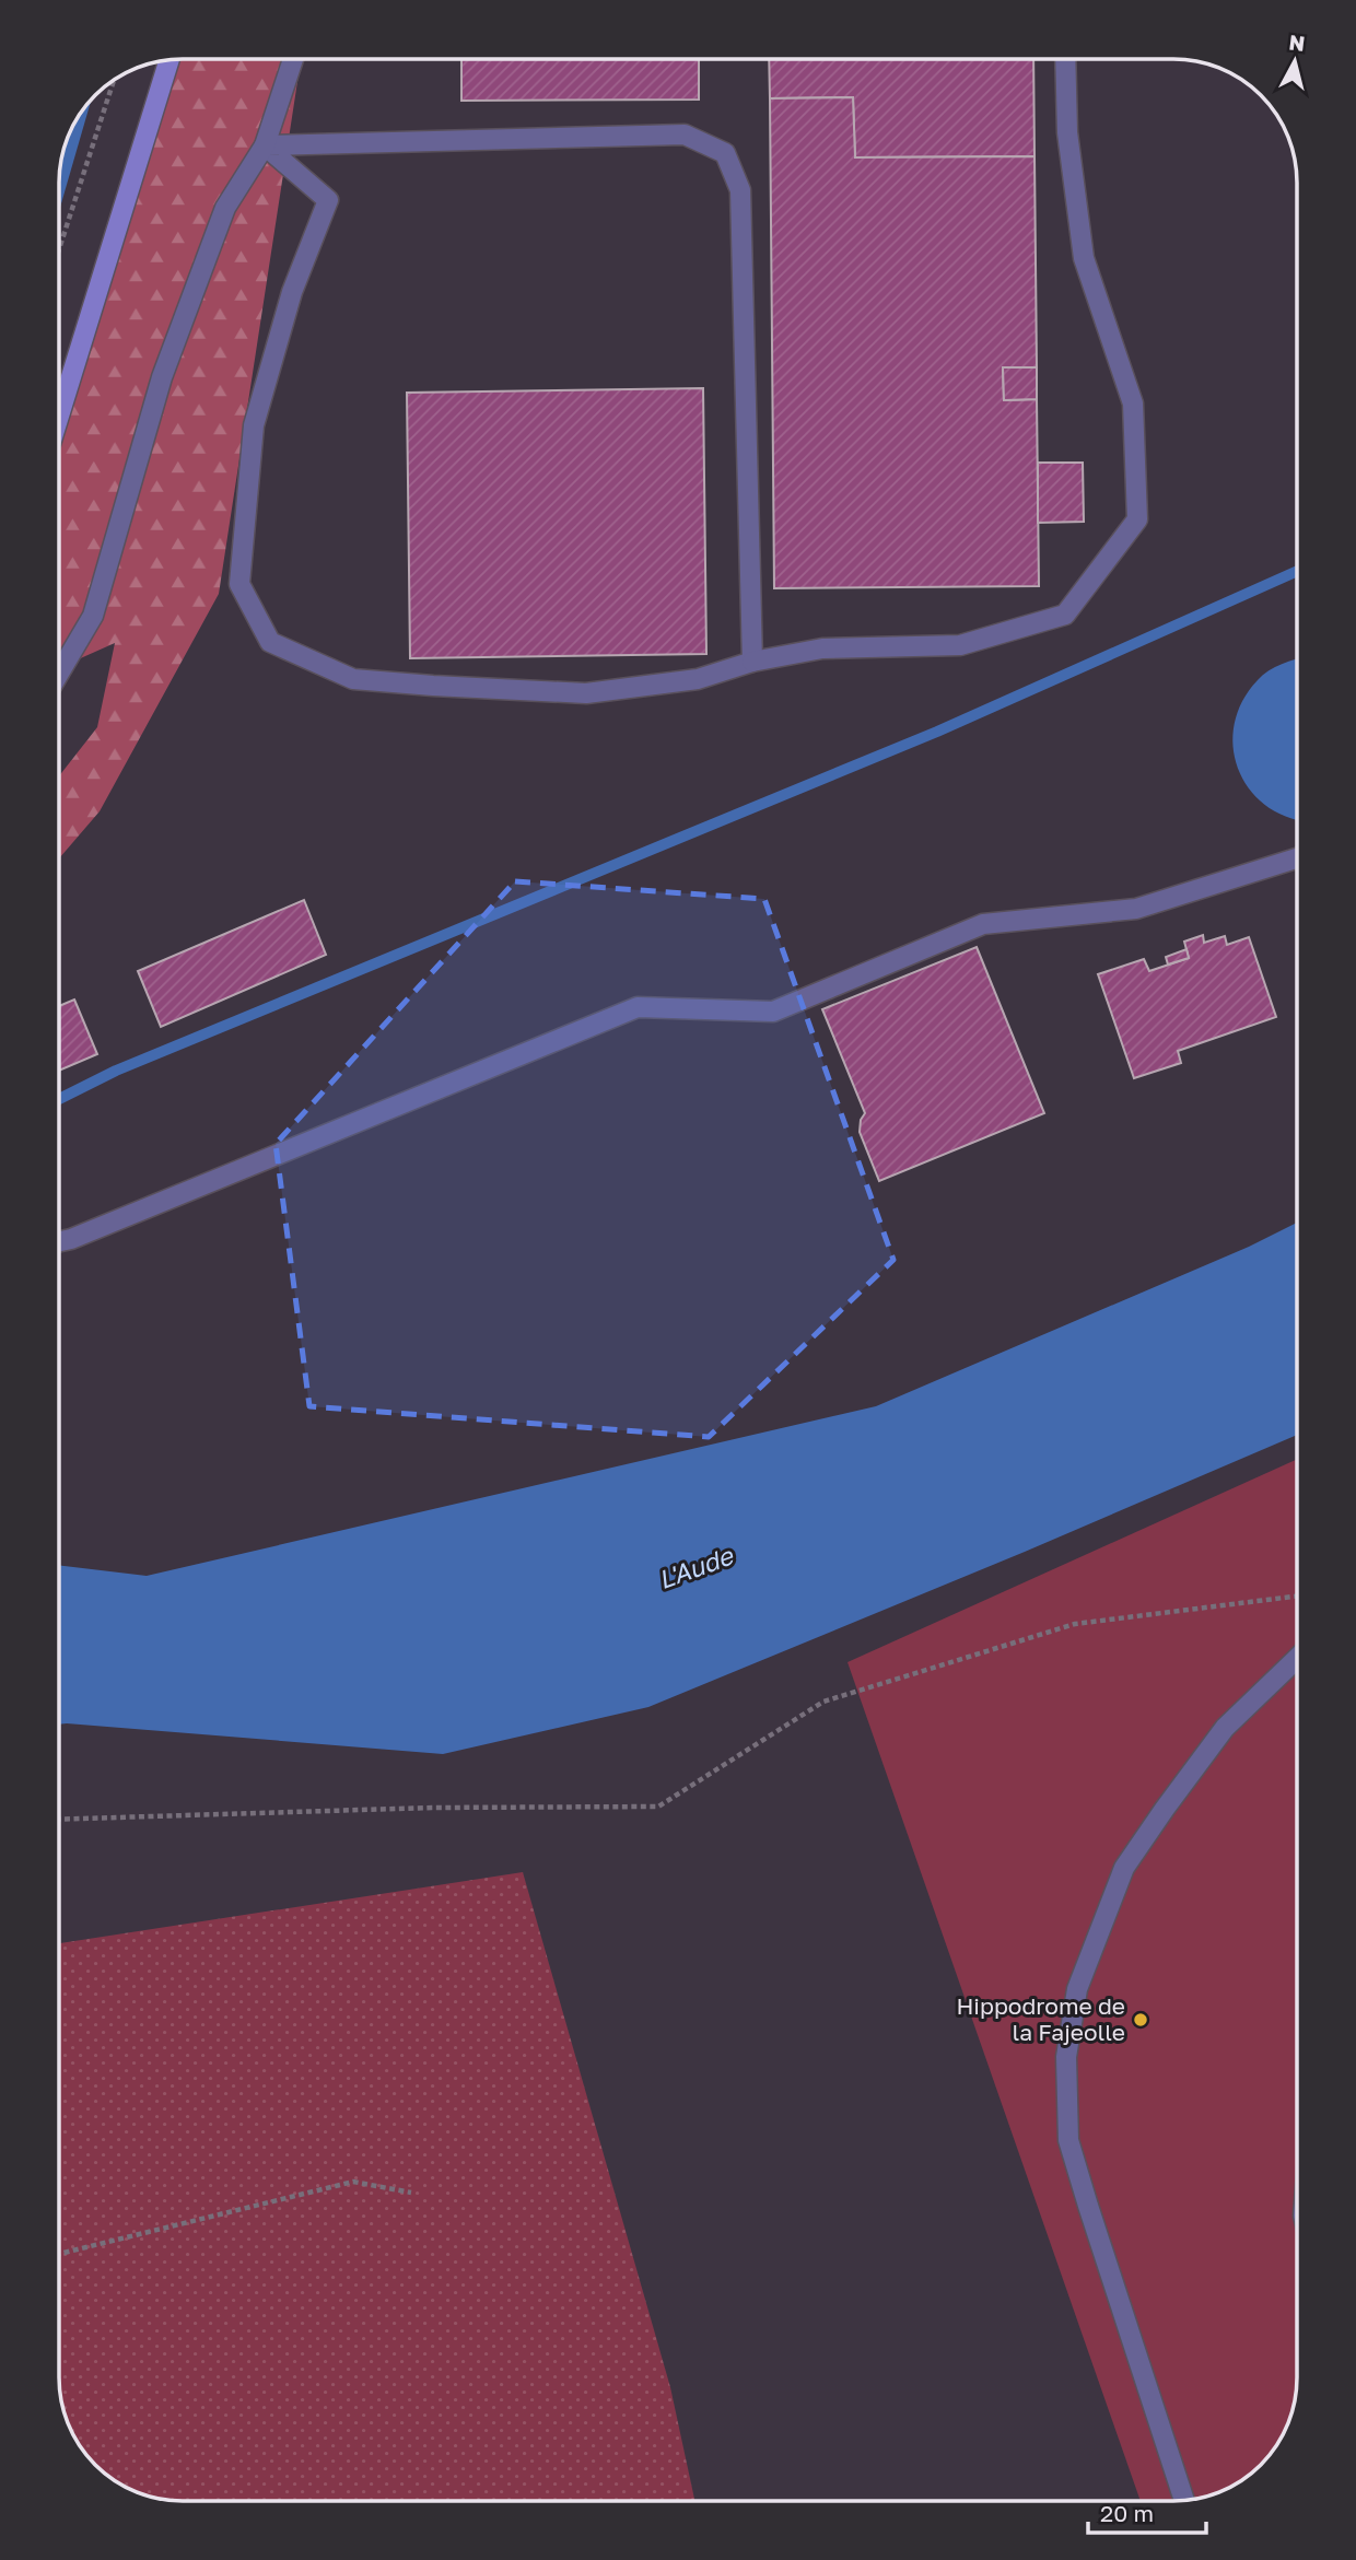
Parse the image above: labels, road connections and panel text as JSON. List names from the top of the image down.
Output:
{
  "water": ["L'Aude"],
  "places": ["Hippodrome de la Fajeolle"],
  "scale_bar": "20 m",
  "north": "top"
}
